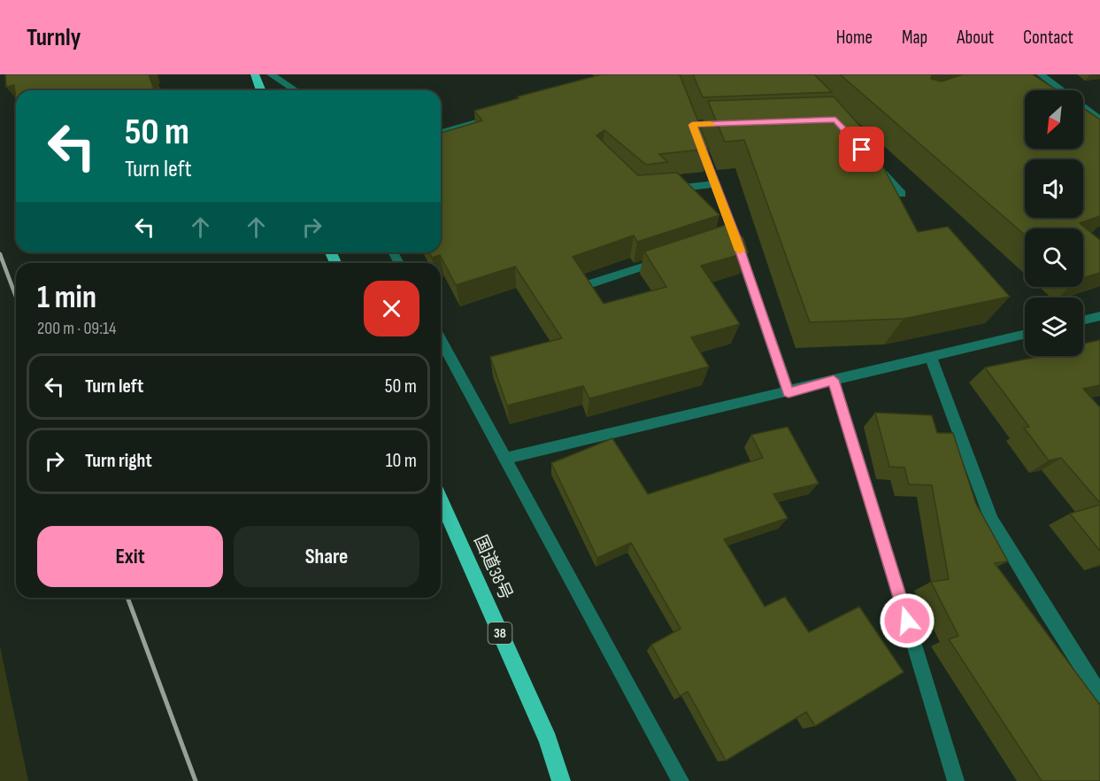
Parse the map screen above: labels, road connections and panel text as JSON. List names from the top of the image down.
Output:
{
  "streets": {
    "highway": ["国道38号", "38"]
  },
  "north": "bottom left",
  "page": {
    "header": "Turnly",
    "nav": [
      "Home",
      "Map",
      "About",
      "Contact"
    ],
    "turn": ["50 m", "Turn left"],
    "heading": ["1 min", "200 m · 09:14"],
    "list": [
      {
        "name": "Turn left",
        "value": "50 m"
      },
      {
        "name": "Turn right",
        "value": "10 m"
      }
    ],
    "buttons": ["Exit", "Share"]
  }
}
